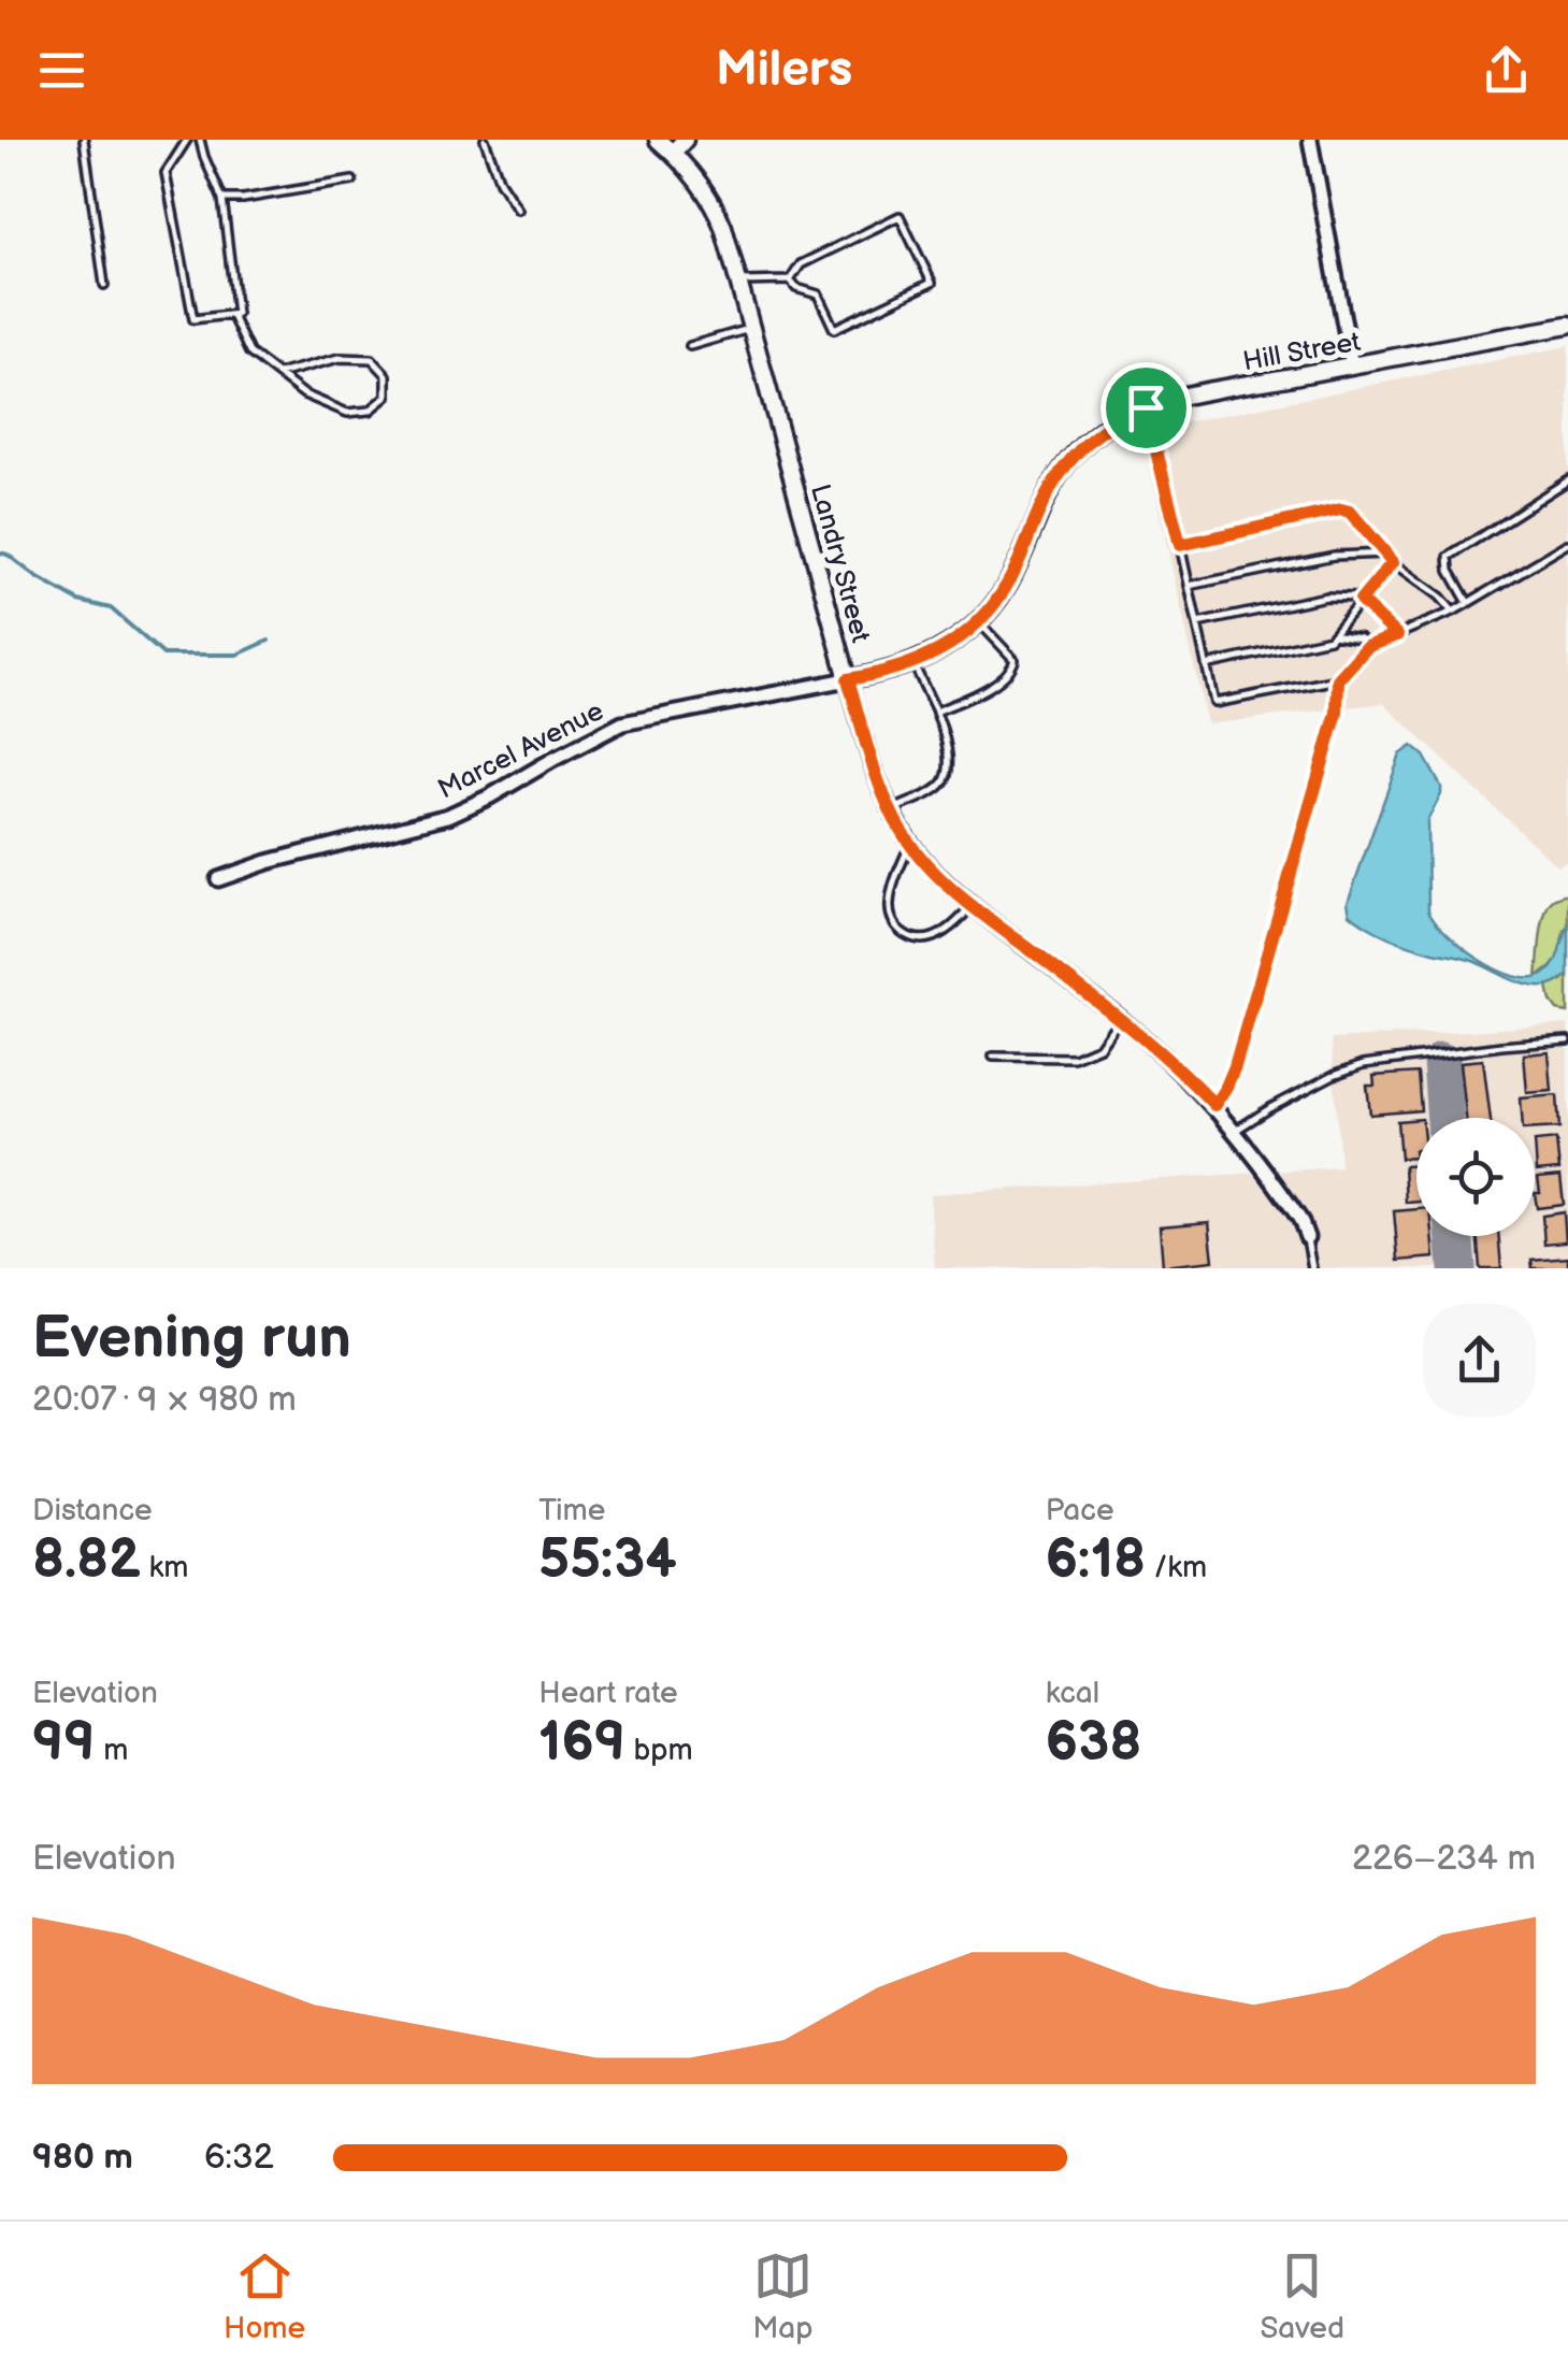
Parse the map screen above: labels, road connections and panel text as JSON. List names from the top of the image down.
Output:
{
  "streets": {
    "street": ["Hill Street", "Landry Street", "Marcel Avenue"]
  },
  "crossings": [
    ["Hill Street", "Landry Street"],
    ["Hill Street", "Marcel Avenue"],
    ["Landry Street", "Marcel Avenue"]
  ],
  "page": {
    "header": "Milers",
    "heading": ["Evening run", "20:07 · 9 × 980 m"],
    "stats": [
      ["Distance", "8.82 km"],
      ["Time", "55:34"],
      ["Pace", "6:18 /km"],
      ["Elevation", "99 m"],
      ["Heart rate", "169 bpm"],
      ["kcal", "638"]
    ],
    "chart": ["Elevation", "226–234 m"],
    "list": [
      {
        "name": "980 m",
        "note": "6:32"
      }
    ],
    "tabs": ["Home", "Map", "Saved"]
  }
}
